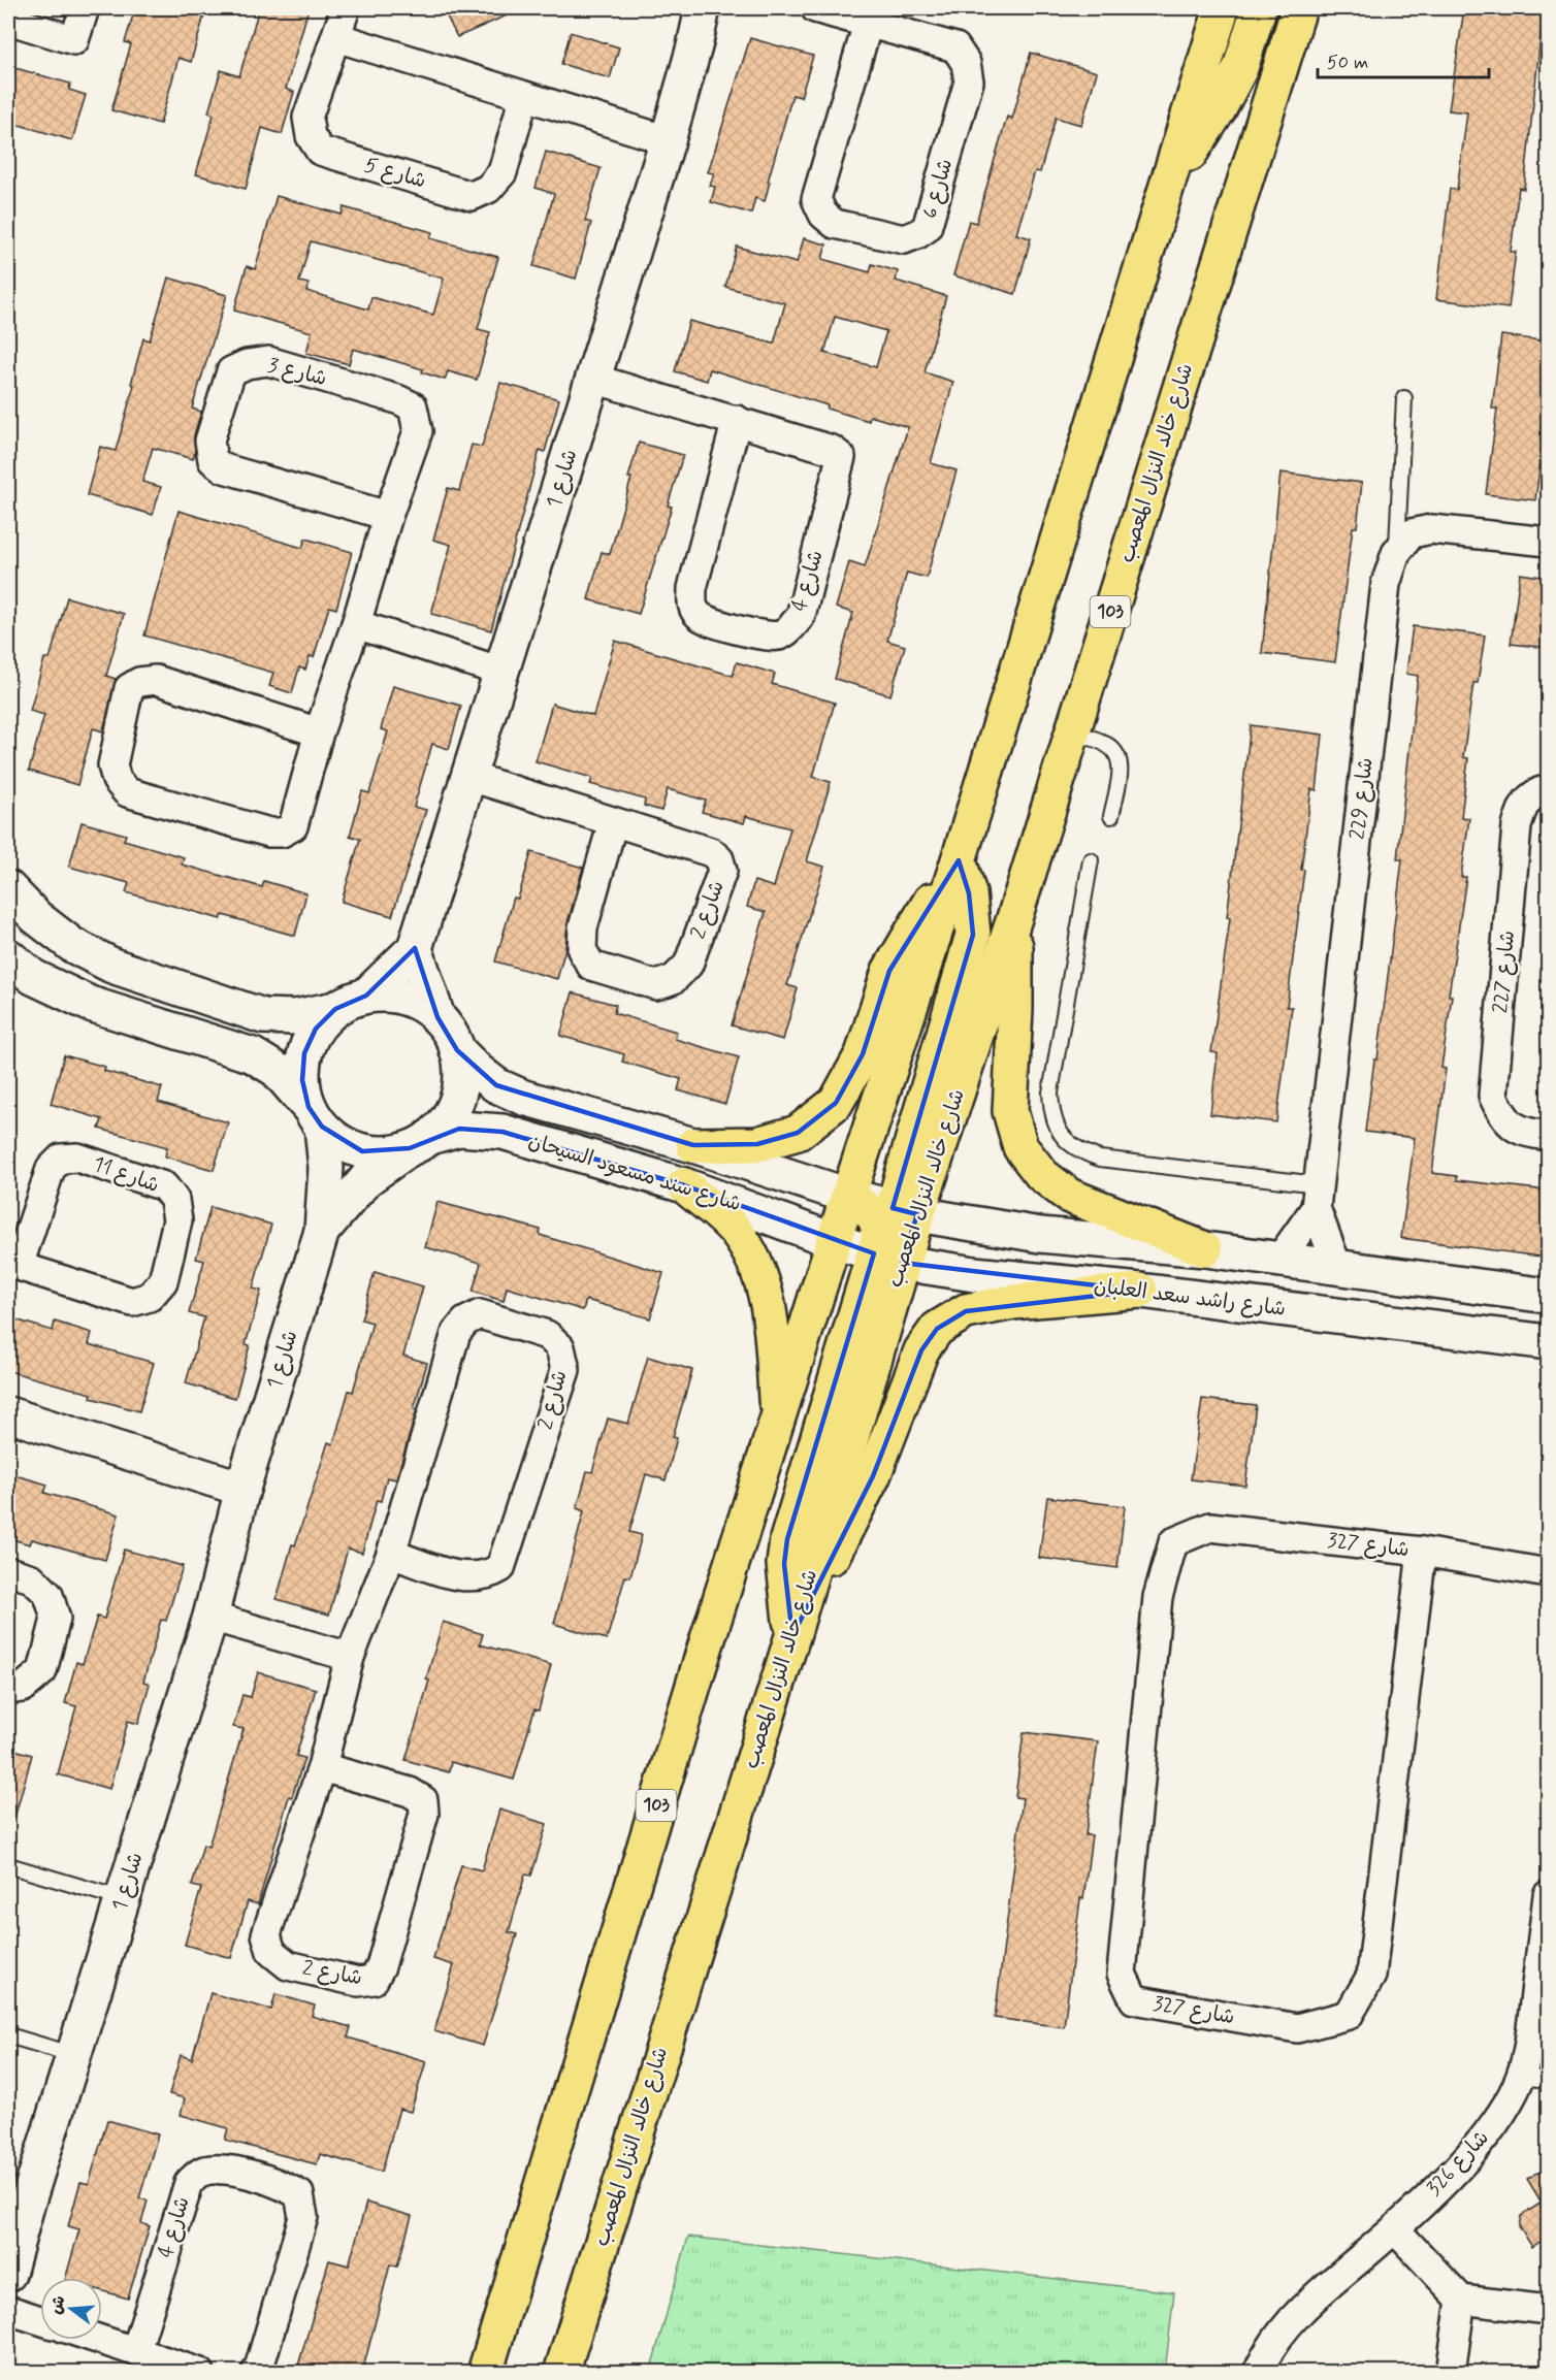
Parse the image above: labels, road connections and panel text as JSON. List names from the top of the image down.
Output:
{
  "streets": {
    "main road": [
      "شارع خالد النزال المعصب",
      "شارع 1",
      "103",
      "شارع سند مسعود السيحان",
      "شارع راشد سعد العلبان"
    ],
    "street": [
      "شارع 5",
      "شارع 6",
      "شارع 3",
      "شارع 4",
      "شارع 229",
      "شارع 2",
      "شارع 227",
      "شارع 11",
      "شارع 327",
      "شارع 326"
    ]
  },
  "crossings": [
    ["شارع خالد النزال المعصب", "شارع راشد سعد العلبان"],
    ["شارع 1", "شارع 4"],
    ["شارع 1", "شارع 2"],
    ["شارع 1", "شارع سند مسعود السيحان"],
    ["103", "شارع سند مسعود السيحان"],
    ["103", "شارع راشد سعد العلبان"],
    ["شارع سند مسعود السيحان", "شارع راشد سعد العلبان"]
  ],
  "scale_bar": "50 m",
  "north": "left"
}
